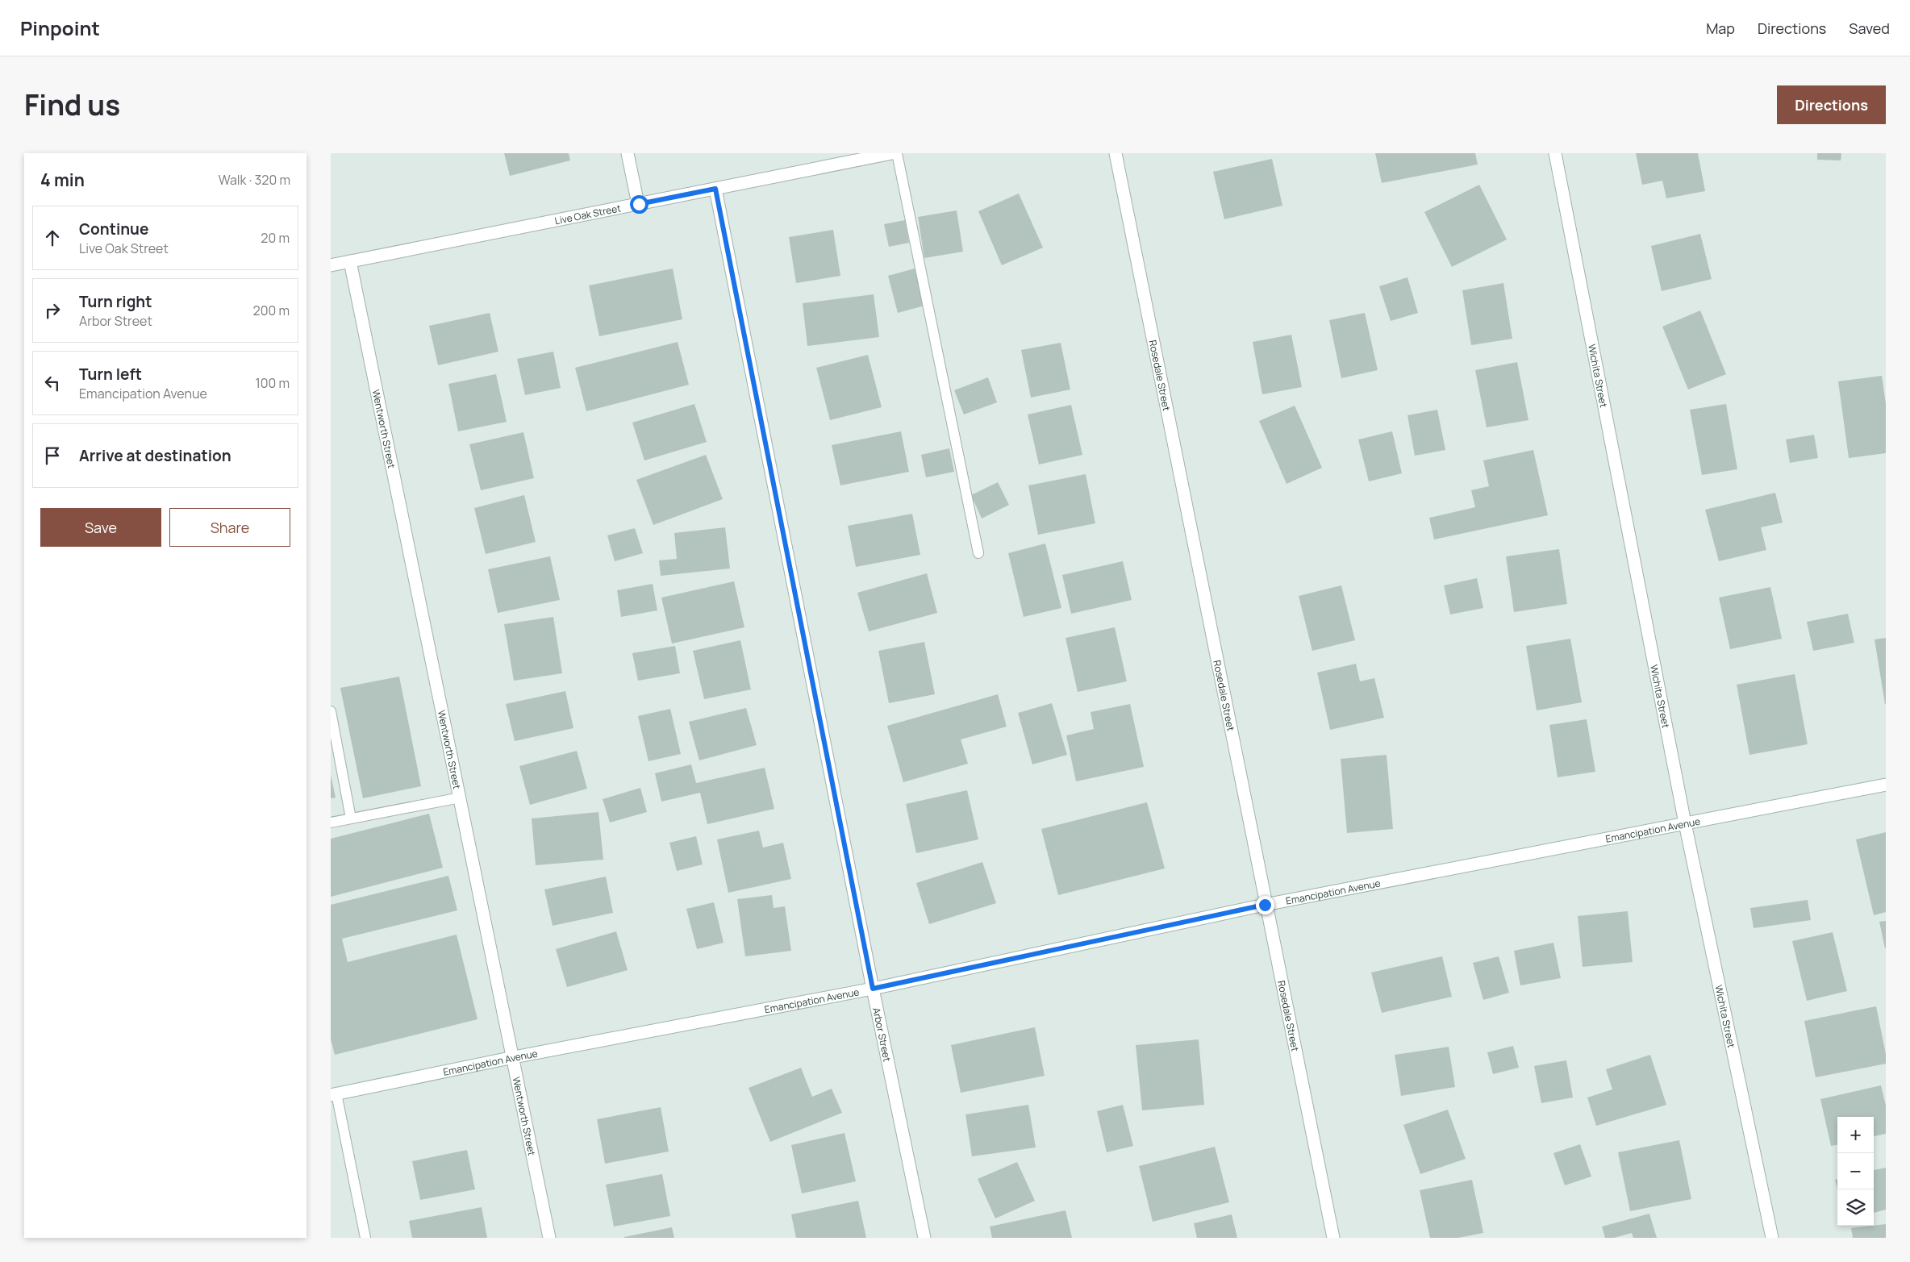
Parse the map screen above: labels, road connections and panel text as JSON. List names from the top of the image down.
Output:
{
  "streets": {
    "street": [
      "Live Oak Street",
      "Rosedale Street",
      "Wichita Street",
      "Wentworth Street",
      "Emancipation Avenue",
      "Arbor Street"
    ]
  },
  "crossings": [
    ["Live Oak Street", "Wentworth Street"],
    ["Live Oak Street", "Arbor Street"],
    ["Rosedale Street", "Emancipation Avenue"],
    ["Wichita Street", "Emancipation Avenue"],
    ["Wentworth Street", "Emancipation Avenue"],
    ["Emancipation Avenue", "Arbor Street"]
  ],
  "page": {
    "header": "Pinpoint",
    "nav": ["Map", "Directions", "Saved"],
    "title": "Find us",
    "buttons": [
      "Directions",
      ["Save", "Share"]
    ],
    "heading": ["4 min", "Walk · 320 m"],
    "list": [
      ["Continue", "Live Oak Street", "20 m"],
      ["Turn right", "Arbor Street", "200 m"],
      ["Turn left", "Emancipation Avenue", "100 m"],
      "Arrive at destination"
    ],
    "map_buttons": ["+", "−"]
  }
}
